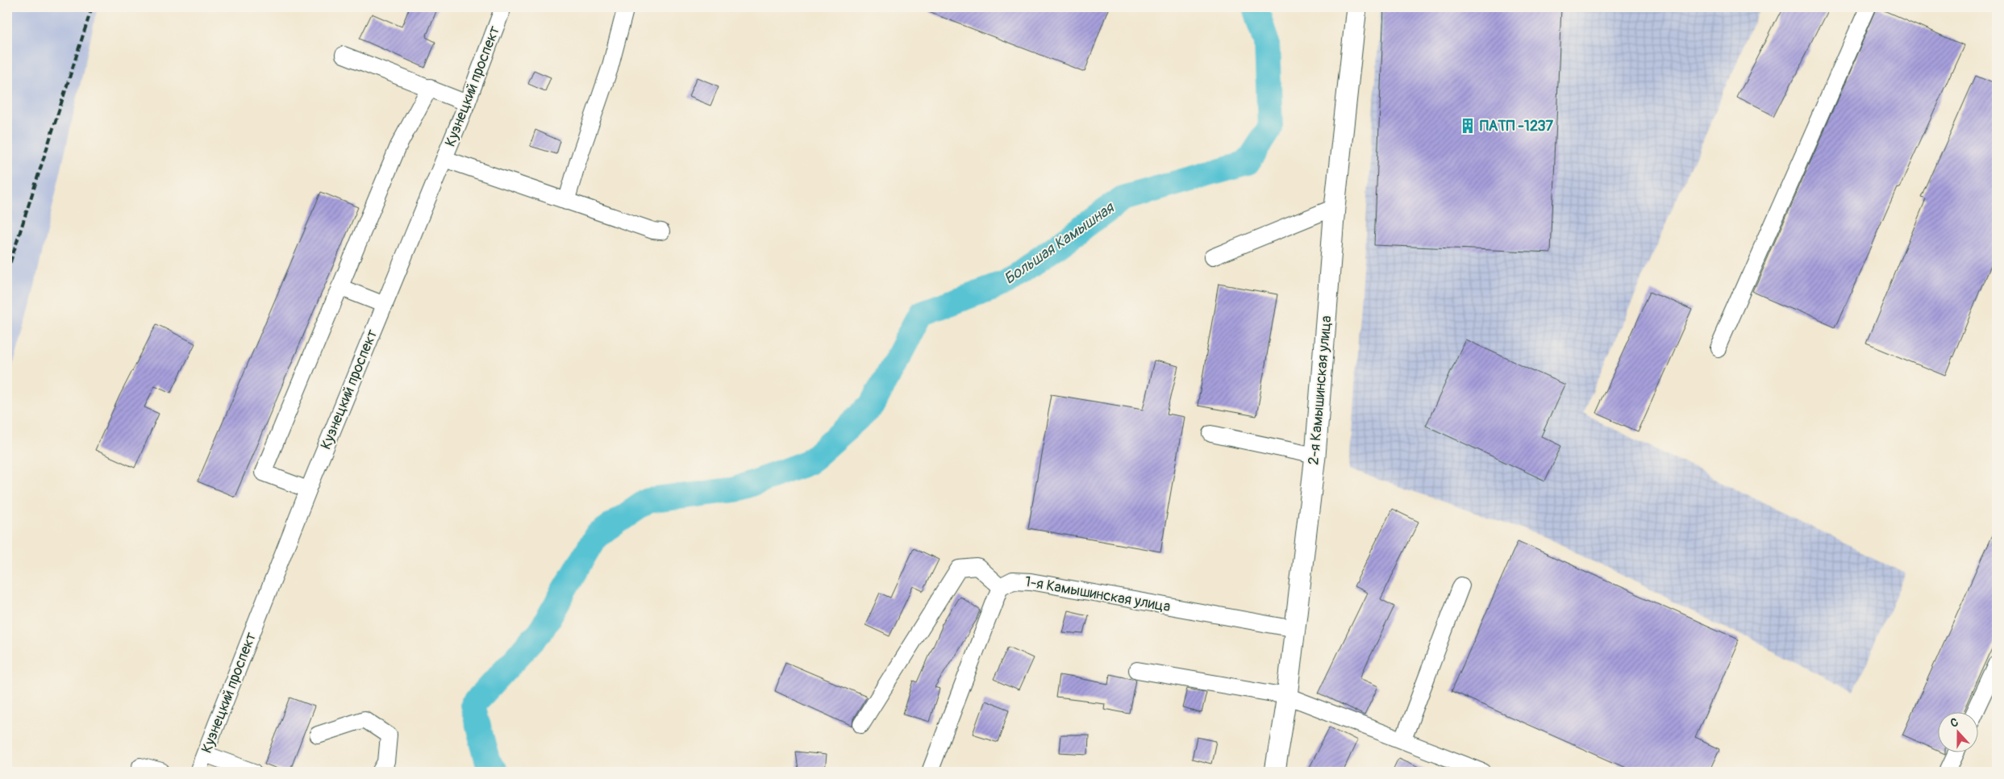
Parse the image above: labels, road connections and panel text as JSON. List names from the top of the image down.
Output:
{
  "streets": {
    "main road": ["2-я Камышинская улица"],
    "street": ["Кузнецкий проспект", "1-я Камышинская улица"]
  },
  "crossings": [
    ["2-я Камышинская улица", "1-я Камышинская улица"]
  ],
  "water": ["Большая Камышная"],
  "places": {
    "building": ["ПАТП -1237"]
  },
  "north": "top"
}
